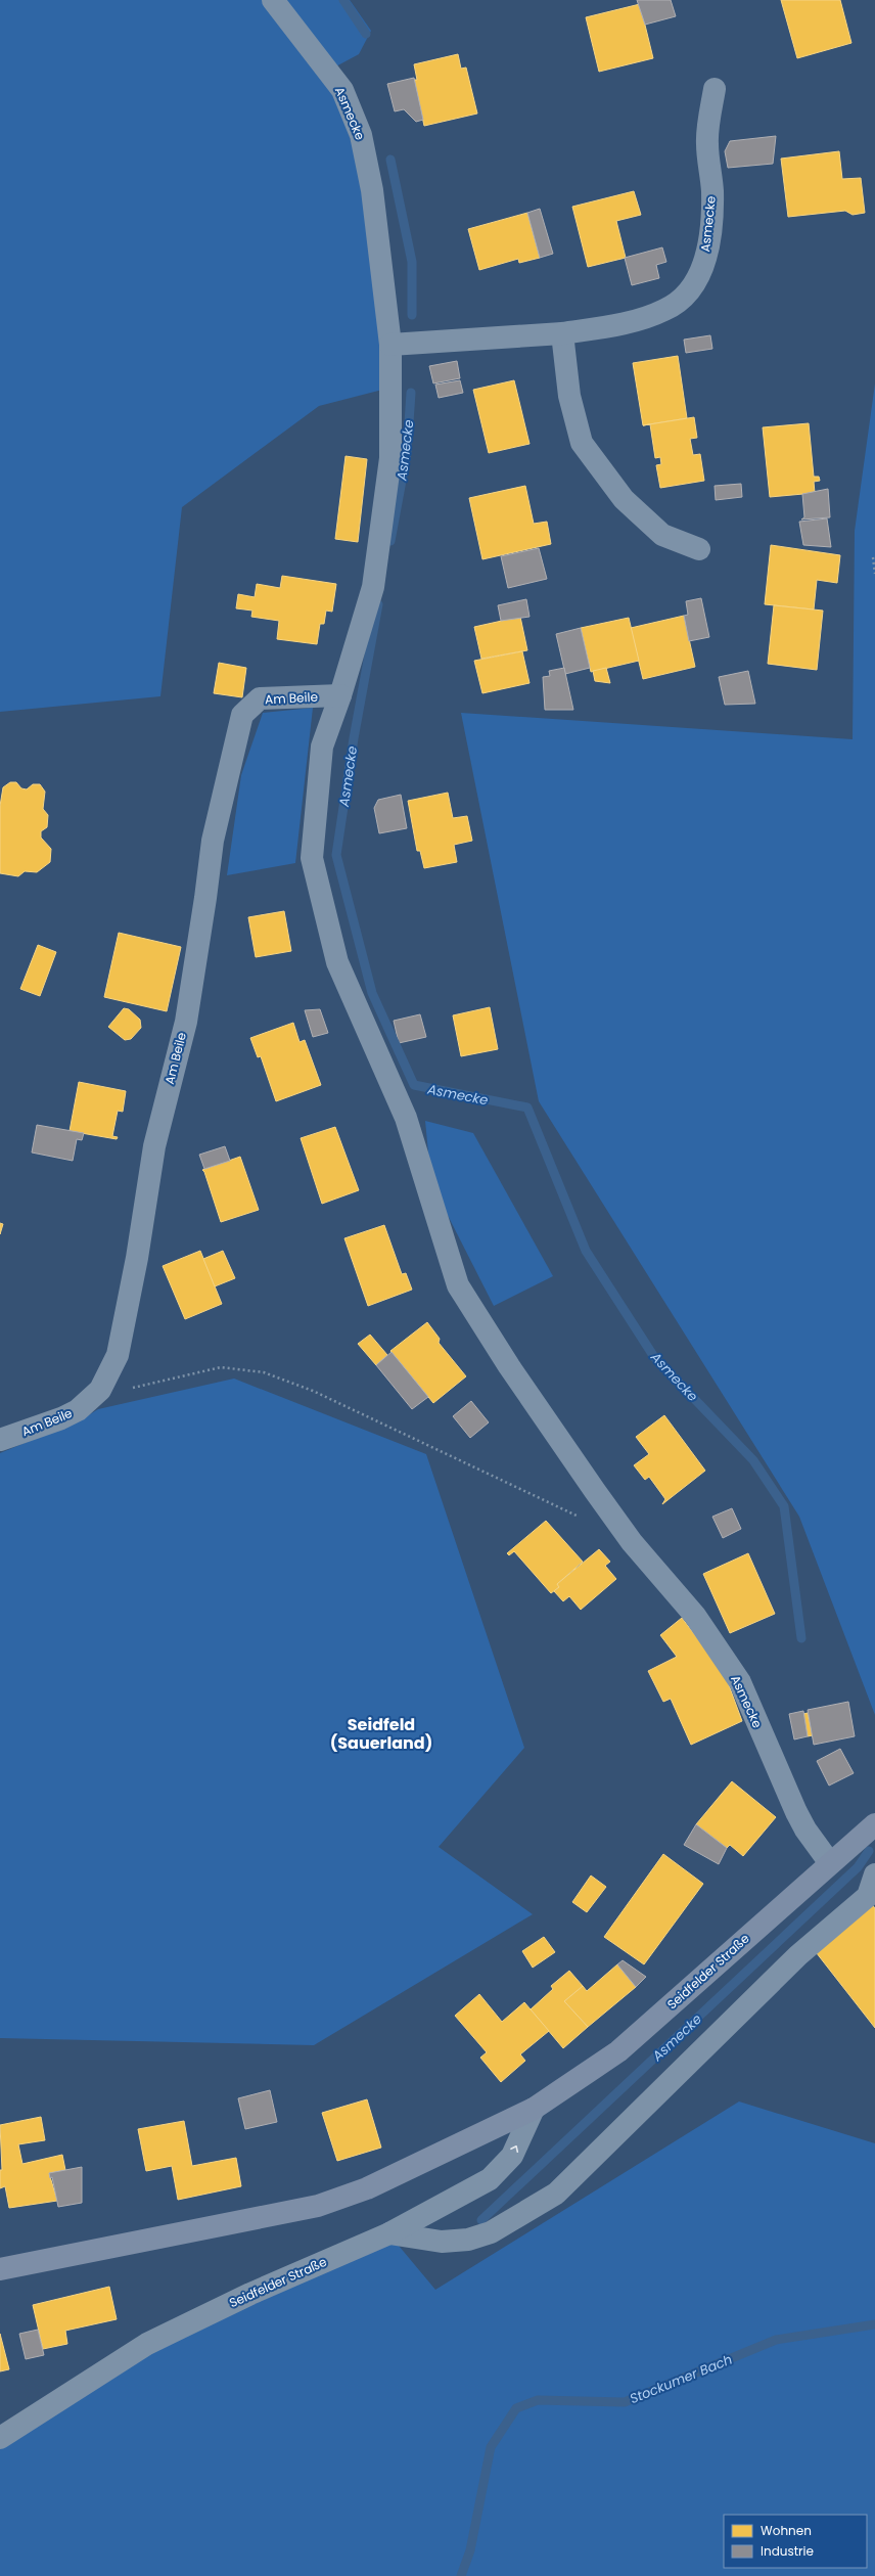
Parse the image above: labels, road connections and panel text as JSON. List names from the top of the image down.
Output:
{
  "streets": {
    "main road": ["Seidfelder Straße"],
    "street": ["Asmecke", "Am Beile"]
  },
  "crossings": [
    ["Asmecke", "Am Beile"],
    ["Asmecke", "Seidfelder Straße"]
  ],
  "districts": ["Seidfeld (Sauerland)"],
  "water": ["Asmecke", "Stockumer Bach"],
  "legend": ["Wohnen", "Industrie"]
}
